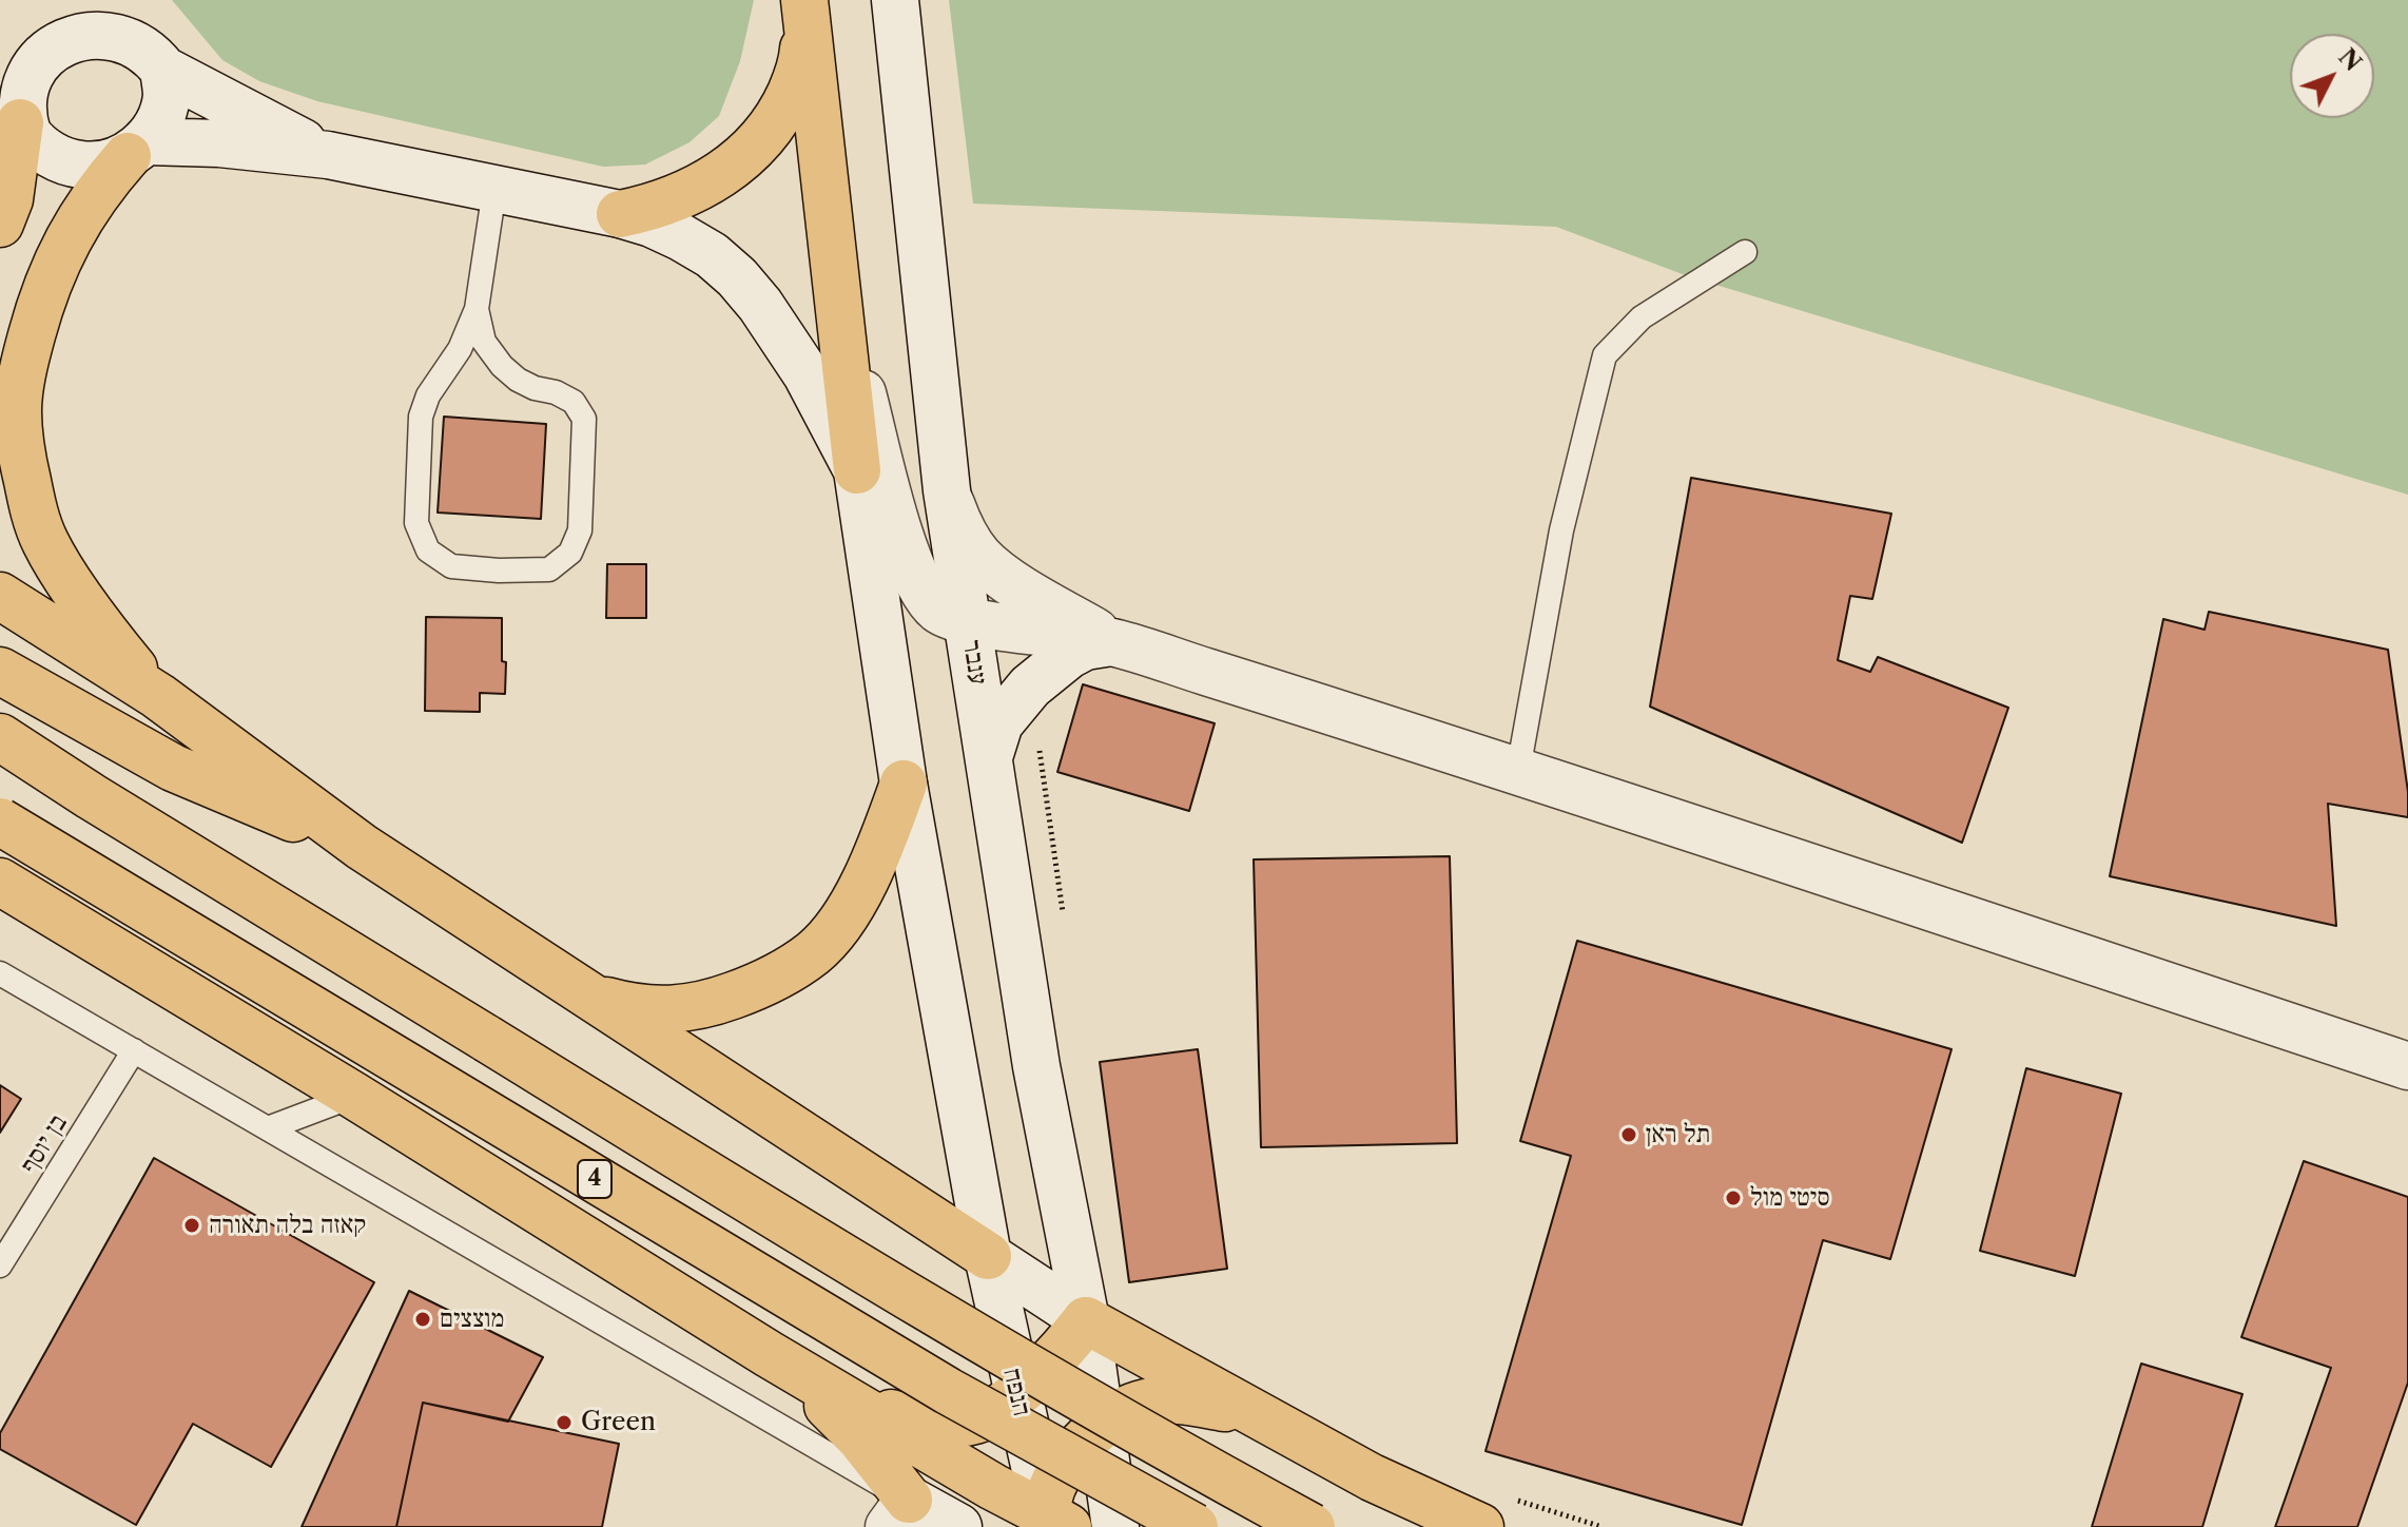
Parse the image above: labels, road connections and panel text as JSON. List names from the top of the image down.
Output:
{
  "streets": {
    "main road": ["4"],
    "street": ["ענבר", "הנפח"],
    "lane": ["בן יוסף"]
  },
  "places": [
    "תל ראן",
    "סיטי מול",
    "קאזה בלה תאורה",
    "מוצצים",
    "Green"
  ],
  "north": "top right"
}
